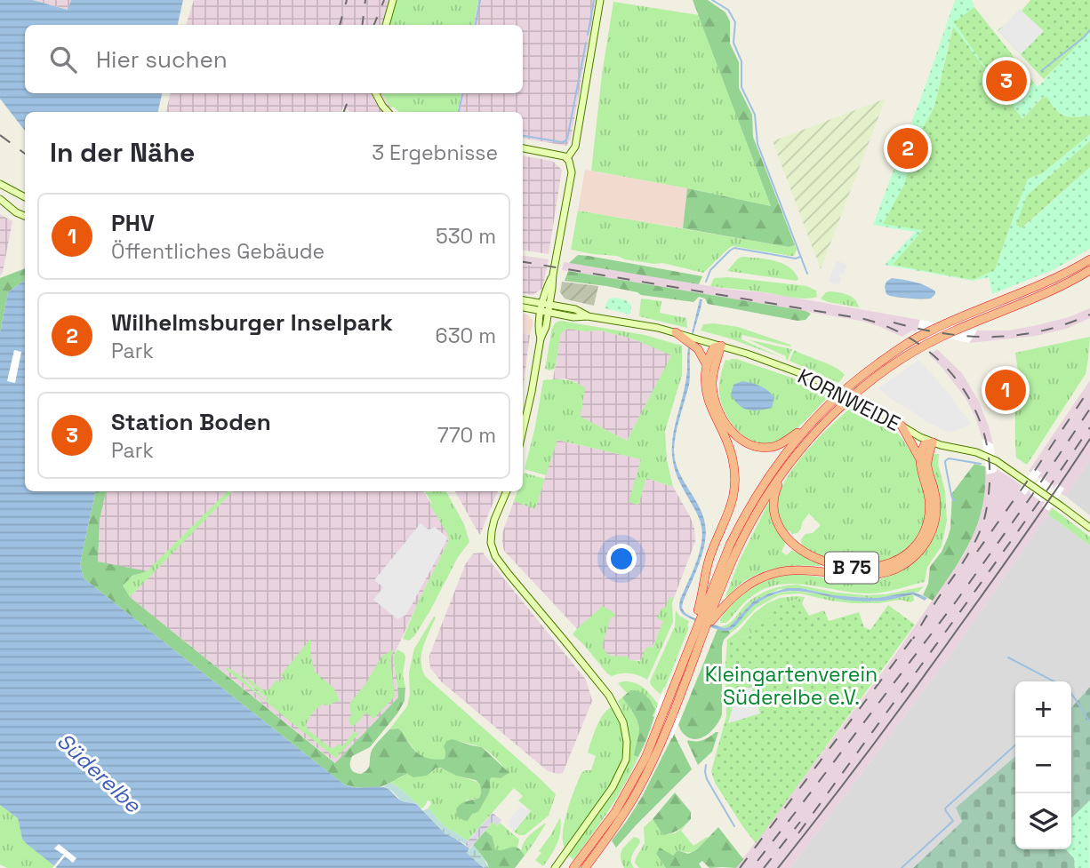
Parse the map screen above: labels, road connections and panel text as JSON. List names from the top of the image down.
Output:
{
  "streets": {
    "highway": ["B 75"],
    "main road": ["KORNWEIDE"]
  },
  "crossings": [
    ["KORNWEIDE", "B 75"]
  ],
  "water": ["Süderelbe"],
  "parks": ["Kleingartenverein Süderelbe e.V."],
  "page": {
    "search": "Hier suchen",
    "pins": ["3", "2", "1"],
    "heading": ["In der Nähe", "3 Ergebnisse"],
    "list": [
      {
        "mark": "1",
        "name": "PHV",
        "note": "Öffentliches Gebäude",
        "value": "530 m"
      },
      {
        "mark": "2",
        "name": "Wilhelmsburger Inselpark",
        "note": "Park",
        "value": "630 m"
      },
      {
        "mark": "3",
        "name": "Station Boden",
        "note": "Park",
        "value": "770 m"
      }
    ],
    "map_buttons": ["+", "−"]
  }
}
